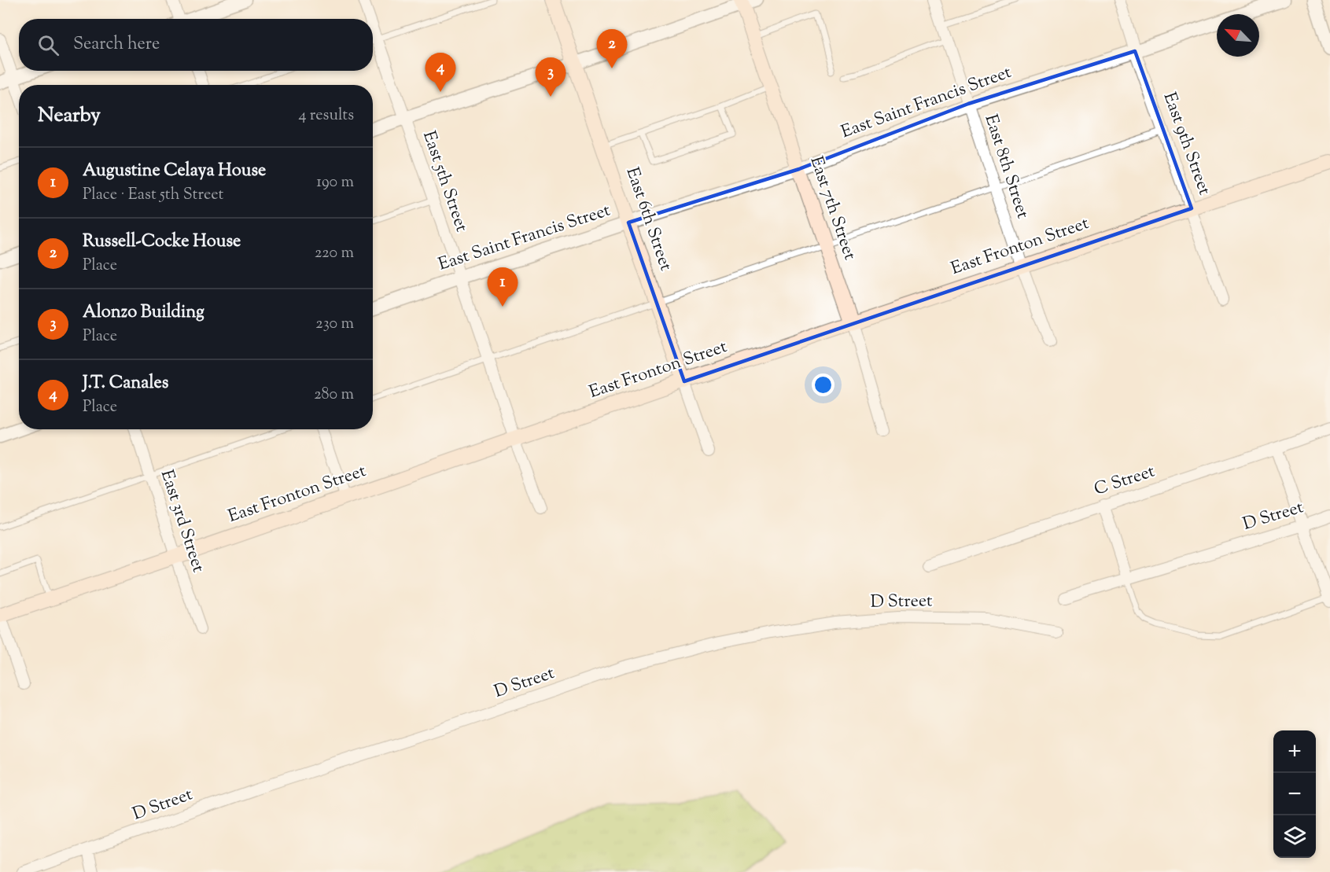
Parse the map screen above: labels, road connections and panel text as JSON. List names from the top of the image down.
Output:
{
  "streets": {
    "main road": ["East 7th Street", "East 6th Street", "East Fronton Street"],
    "street": [
      "East Saint Francis Street",
      "East 9th Street",
      "East 8th Street",
      "East 5th Street",
      "C Street",
      "D Street",
      "East 3rd Street"
    ]
  },
  "crossings": [
    ["East Saint Francis Street", "East 9th Street"],
    ["East Saint Francis Street", "East 8th Street"],
    ["East Saint Francis Street", "East 5th Street"],
    ["East Saint Francis Street", "East 7th Street"],
    ["East Saint Francis Street", "East 6th Street"],
    ["East 9th Street", "East Fronton Street"],
    ["East 8th Street", "East Fronton Street"],
    ["East 5th Street", "East Fronton Street"],
    ["East 7th Street", "East Fronton Street"],
    ["East 6th Street", "East Fronton Street"],
    ["East Fronton Street", "East 3rd Street"]
  ],
  "north": "top left",
  "page": {
    "search": "Search here",
    "pins": [
      "2",
      "4",
      "3",
      "1"
    ],
    "heading": ["Nearby", "4 results"],
    "list": [
      {
        "mark": "1",
        "name": "Augustine Celaya House",
        "note": "Place · East 5th Street",
        "value": "190 m"
      },
      {
        "mark": "2",
        "name": "Russell-Cocke House",
        "note": "Place",
        "value": "220 m"
      },
      {
        "mark": "3",
        "name": "Alonzo Building",
        "note": "Place",
        "value": "230 m"
      },
      {
        "mark": "4",
        "name": "J.T. Canales",
        "note": "Place",
        "value": "280 m"
      }
    ],
    "map_buttons": ["+", "−"]
  }
}
